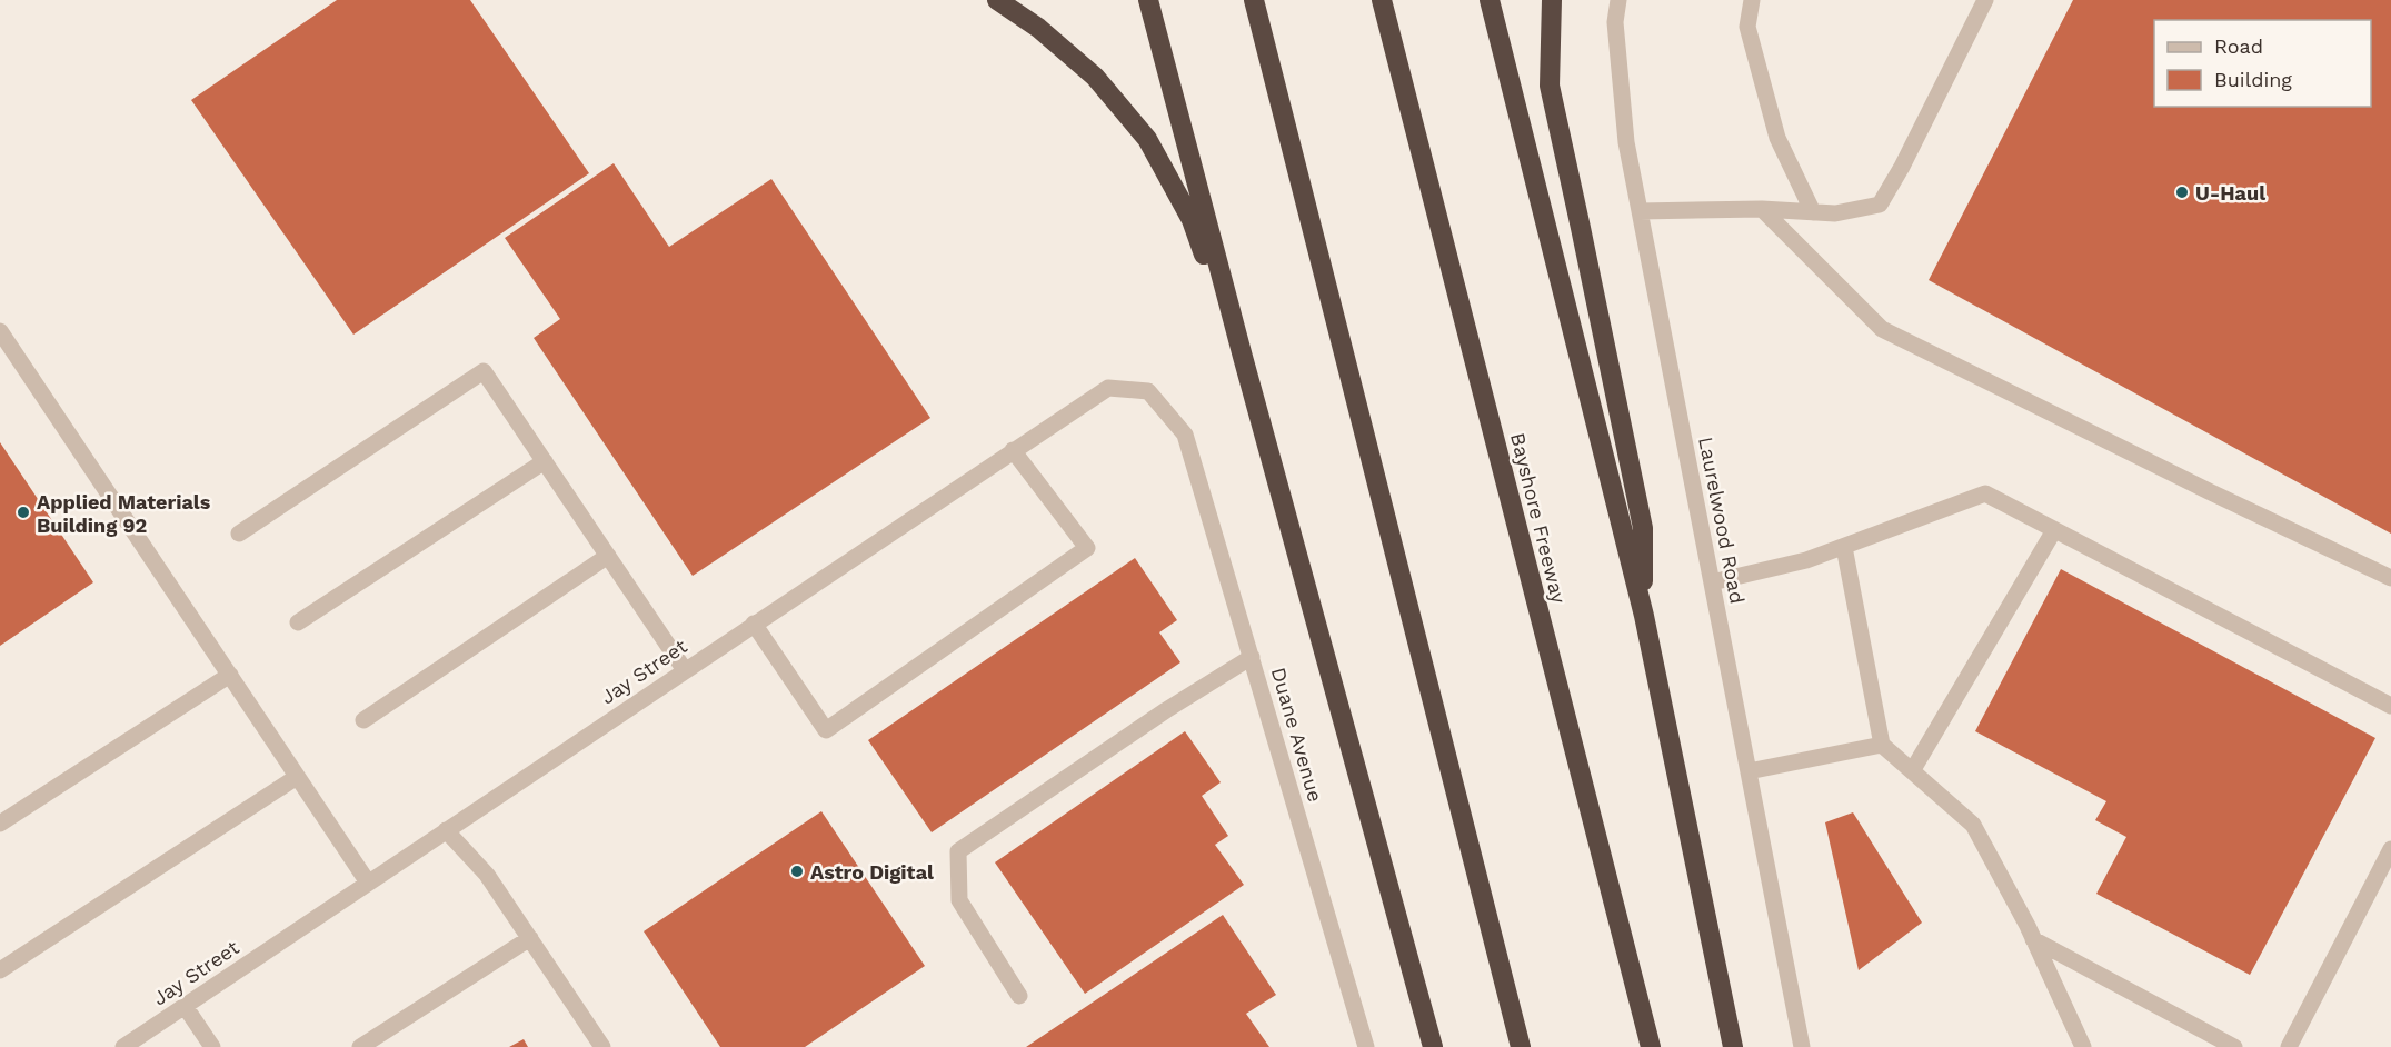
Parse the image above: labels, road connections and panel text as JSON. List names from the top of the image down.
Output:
{
  "streets": {
    "highway": ["Bayshore Freeway"],
    "street": ["Laurelwood Road", "Jay Street", "Duane Avenue"]
  },
  "crossings": [
    ["Jay Street", "Duane Avenue"]
  ],
  "places": ["U-Haul", "Applied Materials Building 92", "Astro Digital"],
  "legend": ["Road", "Building"]
}
